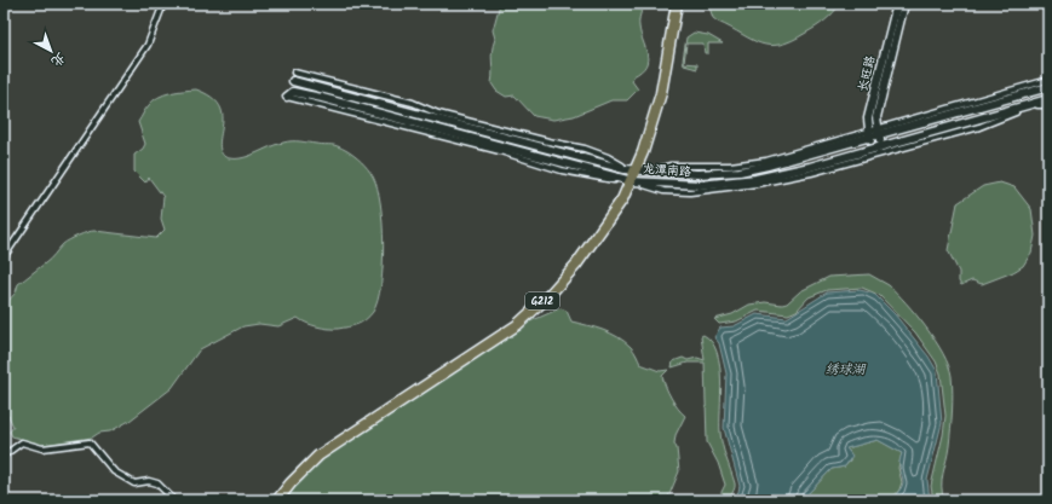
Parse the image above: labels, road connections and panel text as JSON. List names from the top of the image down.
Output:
{
  "streets": {
    "highway": ["G212"],
    "main road": ["长旺路", "龙潭南路"]
  },
  "crossings": [
    ["长旺路", "龙潭南路"],
    ["龙潭南路", "G212"]
  ],
  "water": ["绣球湖"],
  "north": "bottom right"
}
